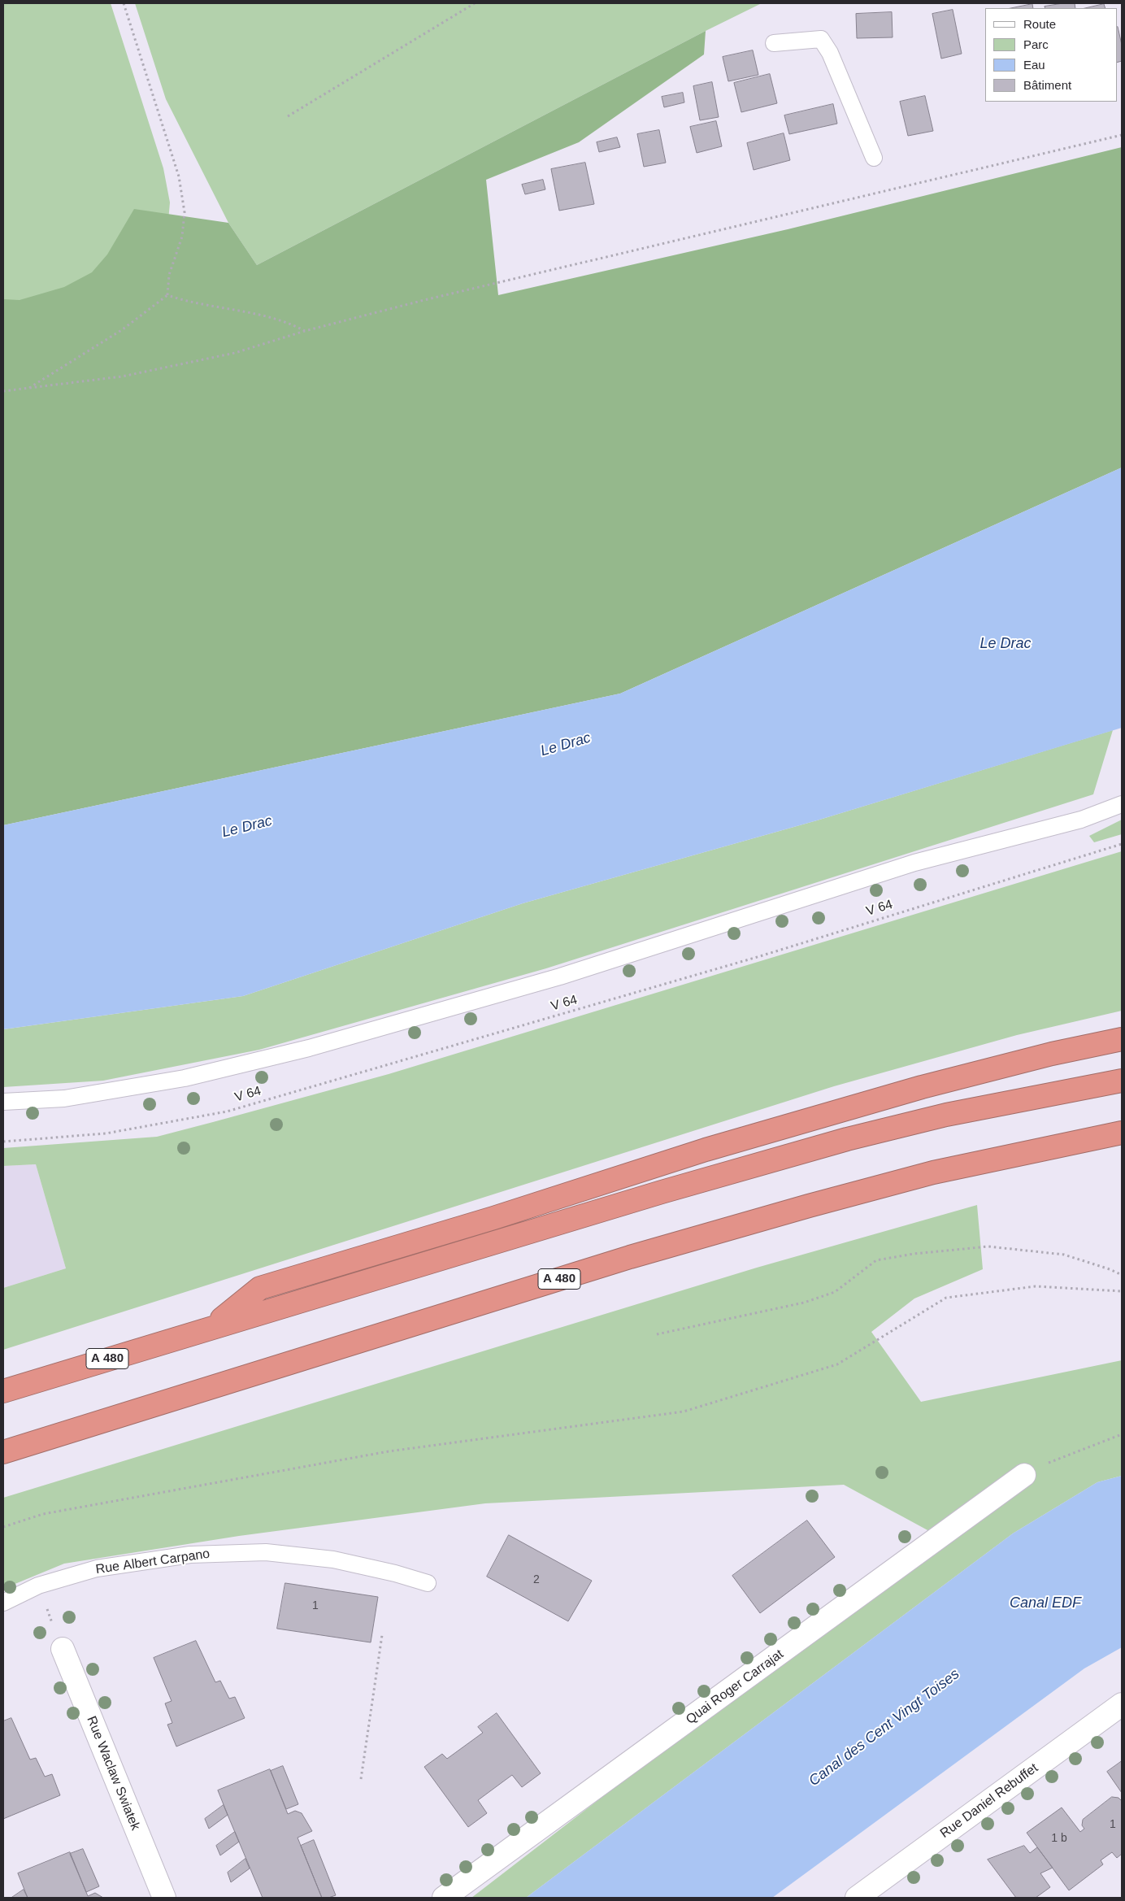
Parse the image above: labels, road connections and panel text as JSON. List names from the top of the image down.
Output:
{
  "streets": {
    "highway": ["A 480"],
    "street": ["Quai Roger Carrajat", "Rue Waclaw Swiatek", "Rue Daniel Rebuffet"],
    "lane": ["Rue Albert Carpano"],
    "path": ["V 64"]
  },
  "water": ["Le Drac", "Canal EDF", "Canal des Cent Vingt Toises"],
  "house_numbers": [
    "2",
    "1",
    "1",
    "1 b"
  ],
  "legend": [
    "Route",
    "Parc",
    "Eau",
    "Bâtiment"
  ]
}
